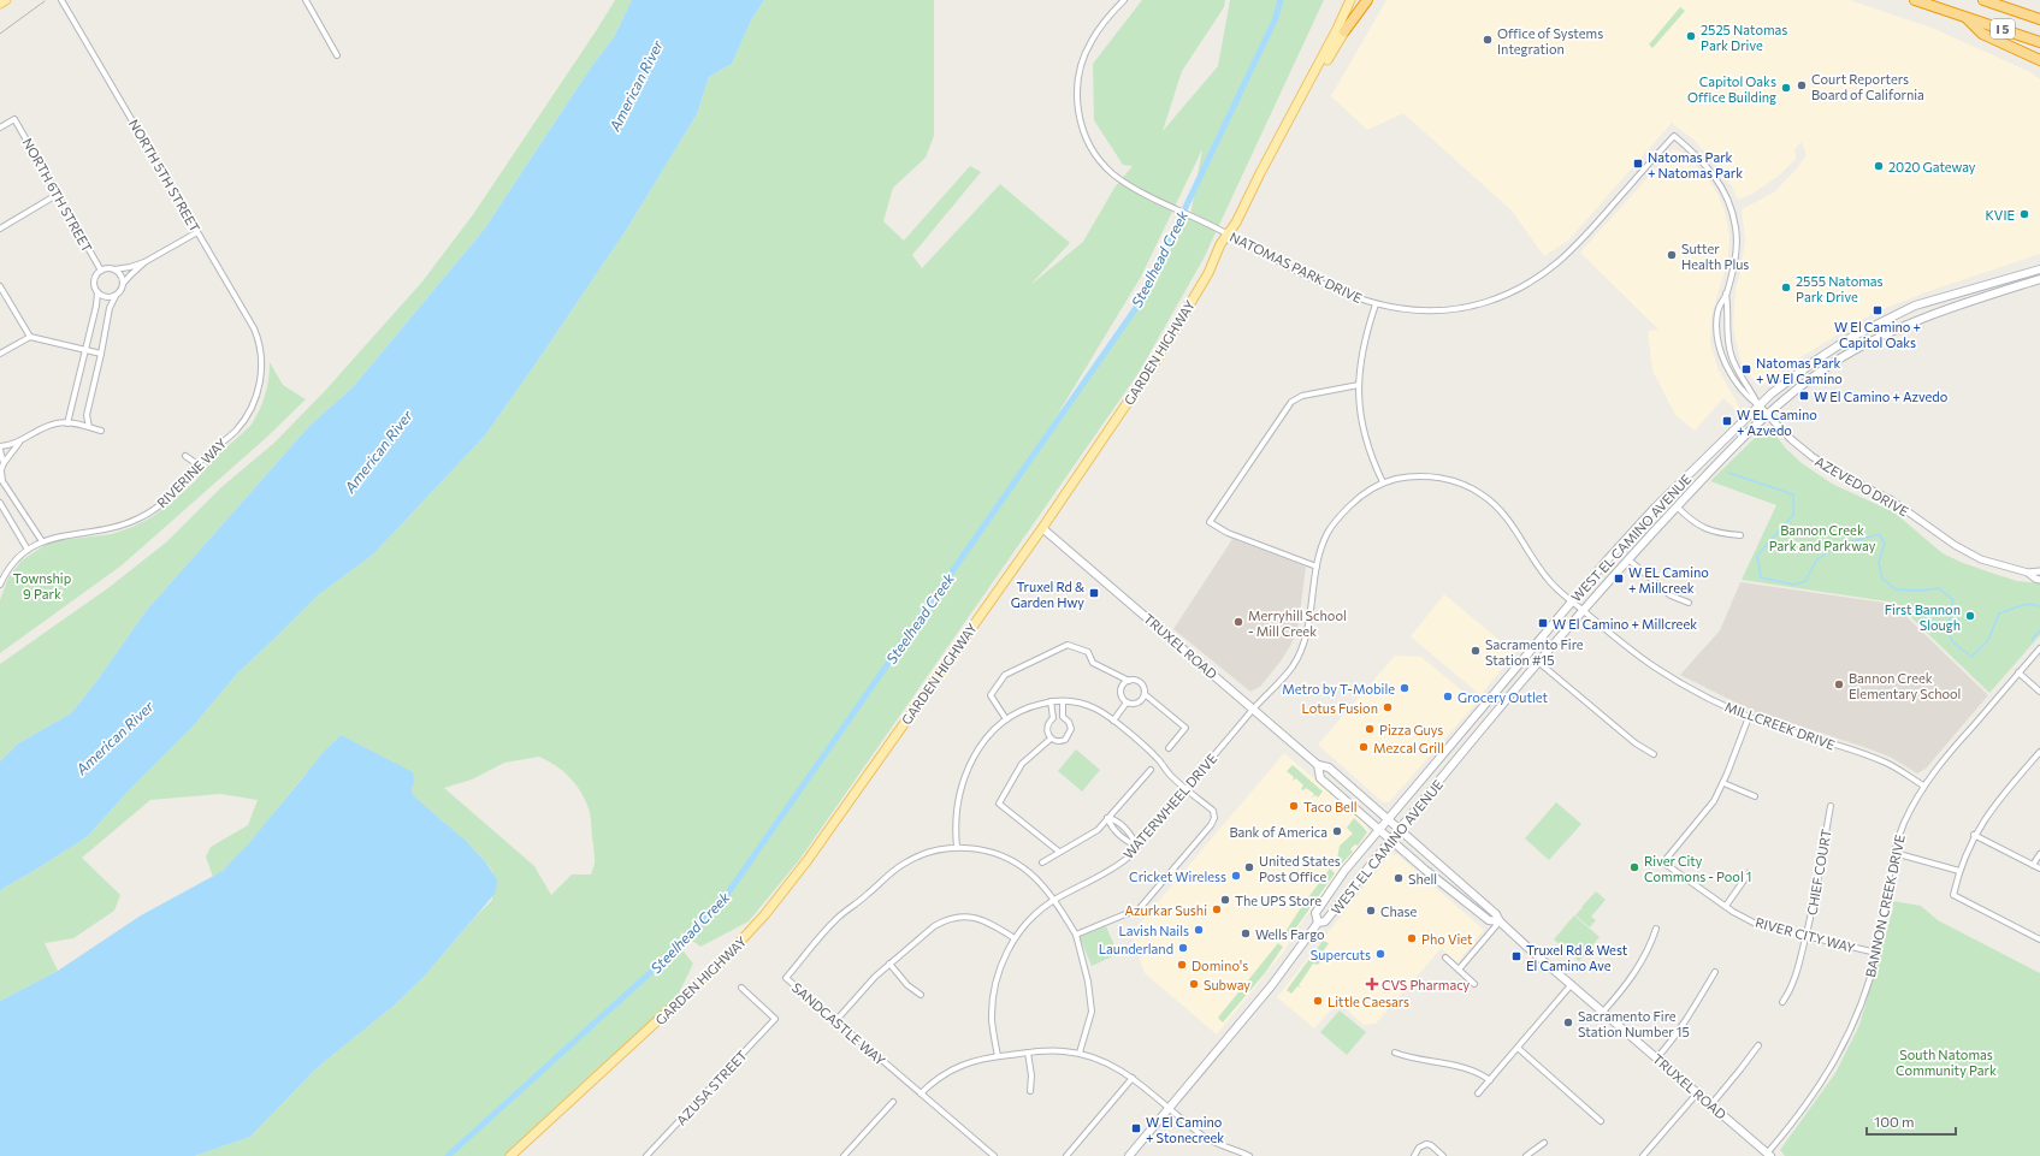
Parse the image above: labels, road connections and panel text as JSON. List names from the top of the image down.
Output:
{
  "streets": {
    "highway": ["I 5"],
    "main road": ["GARDEN HIGHWAY", "WEST EL CAMINO AVENUE", "TRUXEL ROAD"],
    "street": [
      "NORTH 5TH STREET",
      "NORTH 6TH STREET",
      "NATOMAS PARK DRIVE",
      "RIVERINE WAY",
      "AZEVEDO DRIVE",
      "MILLCREEK DRIVE",
      "WATERWHEEL DRIVE",
      "CHIEF COURT",
      "BANNON CREEK DRIVE",
      "RIVER CITY WAY",
      "SANDCASTLE WAY",
      "AZUSA STREET"
    ]
  },
  "crossings": [
    ["NORTH 5TH STREET", "RIVERINE WAY"],
    ["NATOMAS PARK DRIVE", "GARDEN HIGHWAY"],
    ["NATOMAS PARK DRIVE", "AZEVEDO DRIVE"],
    ["NATOMAS PARK DRIVE", "WEST EL CAMINO AVENUE"],
    ["GARDEN HIGHWAY", "TRUXEL ROAD"],
    ["AZEVEDO DRIVE", "WEST EL CAMINO AVENUE"],
    ["WEST EL CAMINO AVENUE", "TRUXEL ROAD"],
    ["WEST EL CAMINO AVENUE", "MILLCREEK DRIVE"],
    ["TRUXEL ROAD", "MILLCREEK DRIVE"],
    ["TRUXEL ROAD", "WATERWHEEL DRIVE"],
    ["TRUXEL ROAD", "BANNON CREEK DRIVE"],
    ["MILLCREEK DRIVE", "WATERWHEEL DRIVE"],
    ["MILLCREEK DRIVE", "BANNON CREEK DRIVE"],
    ["MILLCREEK DRIVE", "RIVER CITY WAY"],
    ["WATERWHEEL DRIVE", "SANDCASTLE WAY"],
    ["CHIEF COURT", "RIVER CITY WAY"],
    ["BANNON CREEK DRIVE", "RIVER CITY WAY"]
  ],
  "water": ["American River", "Steelhead Creek"],
  "parks": ["Bannon Creek Park and Parkway", "Township 9 Park", "South Natomas Community Park"],
  "places": {
    "other": [
      "2525 Natomas Park Drive",
      "Office of Systems Integration",
      "Court Reporters Board of California",
      "Capitol Oaks Office Building",
      "2020 Gateway",
      "KVIE",
      "Sutter Health Plus",
      "2555 Natomas Park Drive",
      "First Bannon Slough",
      "Merryhill School - Mill Creek",
      "Sacramento Fire Station #15",
      "Bannon Creek Elementary School",
      "Metro by T-Mobile",
      "Grocery Outlet",
      "Lotus Fusion",
      "Pizza Guys",
      "Mezcal Grill",
      "Taco Bell",
      "Bank of America",
      "United States Post Office",
      "River City Commons - Pool 1",
      "Cricket Wireless",
      "Shell",
      "The UPS Store",
      "Azurkar Sushi",
      "Chase",
      "Lavish Nails",
      "Wells Fargo",
      "Pho Viet",
      "Launderland",
      "Supercuts",
      "Domino's",
      "Subway",
      "Little Caesars",
      "Sacramento Fire Station Number 15"
    ],
    "transit": [
      "Natomas Park + Natomas Park",
      "W El Camino + Capitol Oaks",
      "Natomas Park + W El Camino",
      "W El Camino + Azvedo",
      "W EL Camino + Azvedo",
      "W EL Camino + Millcreek",
      "Truxel Rd & Garden Hwy",
      "W El Camino + Millcreek",
      "Truxel Rd & West El Camino Ave",
      "W El Camino + Stonecreek"
    ],
    "health": ["CVS Pharmacy"]
  },
  "scale_bar": "100 m"
}
